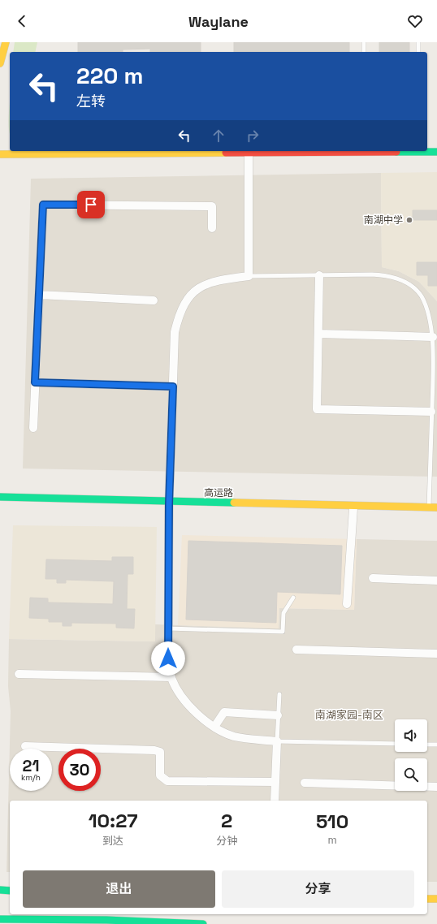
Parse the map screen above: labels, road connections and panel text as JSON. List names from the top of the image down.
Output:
{
  "streets": {
    "street": ["高运路"]
  },
  "districts": ["南湖家园-南区"],
  "places": ["南湖中学"],
  "page": {
    "header": "Waylane",
    "turn": ["220 m", "左转"],
    "speed": "21 km/h",
    "limit": "30",
    "eta": [
      "10:27",
      "到达",
      "2",
      "分钟",
      "510",
      "m"
    ],
    "buttons": ["退出", "分享"]
  }
}
